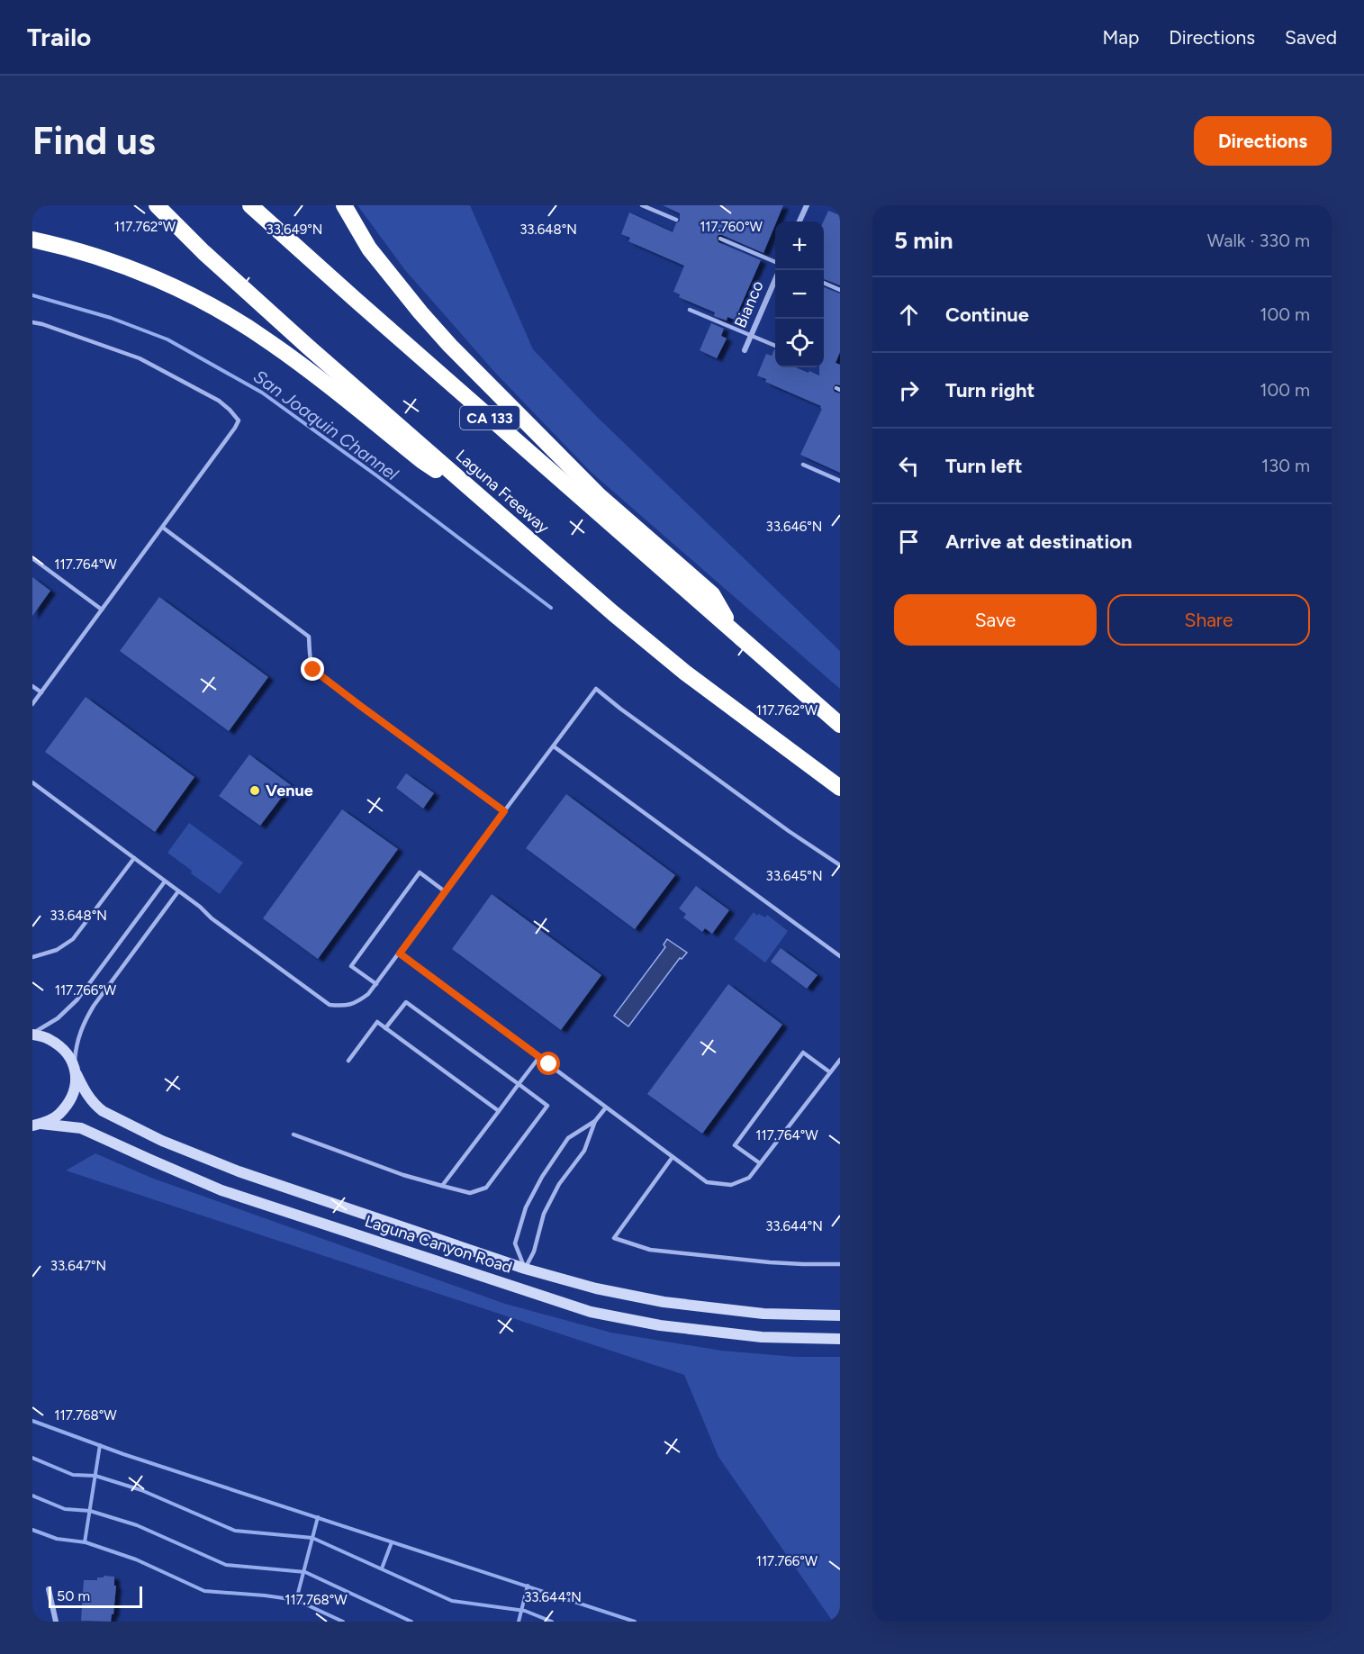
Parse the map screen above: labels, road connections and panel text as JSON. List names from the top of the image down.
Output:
{
  "streets": {
    "highway": ["CA 133", "Laguna Freeway"],
    "main road": ["Laguna Canyon Road"],
    "street": ["Bianco"]
  },
  "water": ["San Joaquin Channel"],
  "places": ["Venue"],
  "scale_bar": "50 m",
  "page": {
    "header": "Trailo",
    "nav": ["Map", "Directions", "Saved"],
    "buttons": [
      "Directions",
      ["Save", "Share"]
    ],
    "title": "Find us",
    "heading": ["5 min", "Walk · 330 m"],
    "map_buttons": ["+", "−"],
    "list": [
      ["Continue", "100 m"],
      ["Turn right", "100 m"],
      ["Turn left", "130 m"],
      "Arrive at destination"
    ],
    "scale": "50 m"
  },
  "coordinates": [
    "117.762°W",
    "117.760°W",
    "33.649°N",
    "33.648°N",
    "33.646°N",
    "117.764°W",
    "33.645°N",
    "117.766°W",
    "33.644°N",
    "33.647°N",
    "117.768°W"
  ]
}
